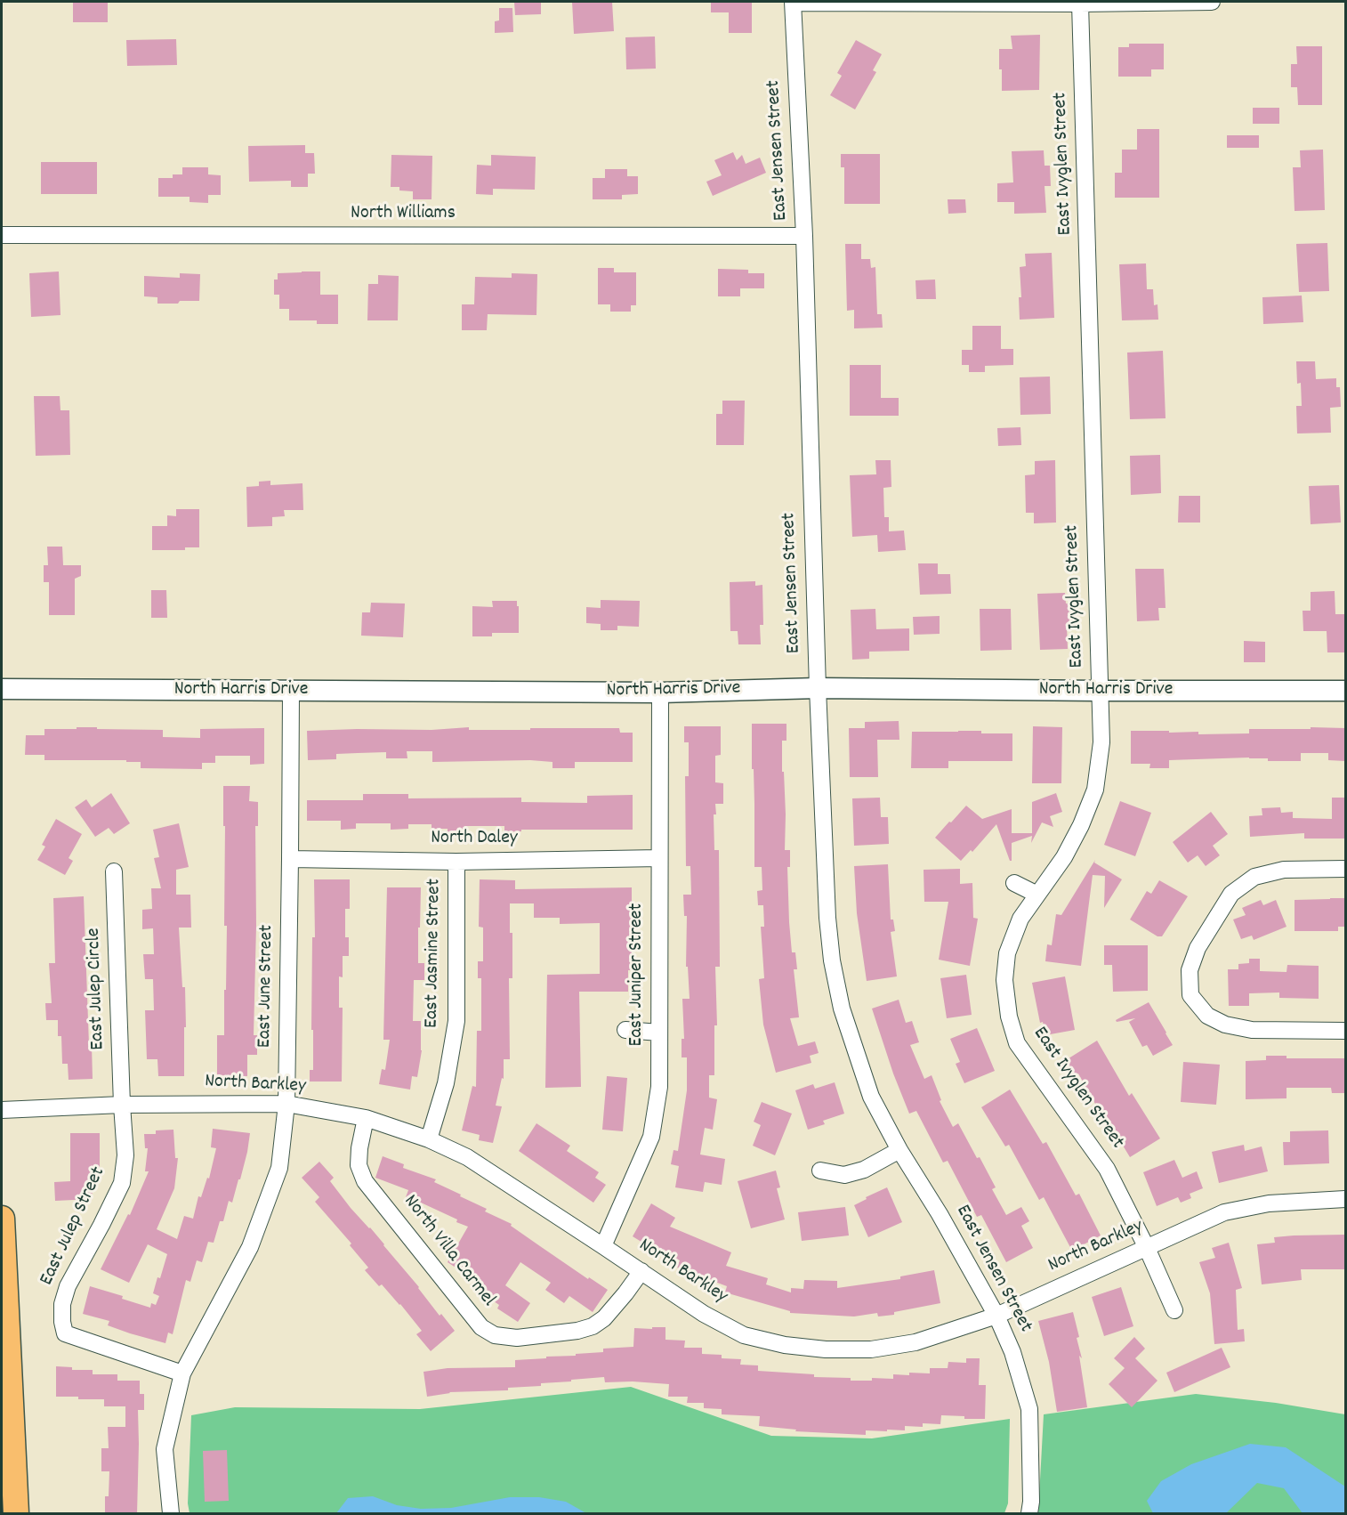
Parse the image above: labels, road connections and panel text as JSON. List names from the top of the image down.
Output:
{
  "streets": {
    "street": [
      "East Jensen Street",
      "East Ivyglen Street",
      "North Williams",
      "North Harris Drive",
      "North Daley",
      "East Jasmine Street",
      "East Juniper Street",
      "East June Street",
      "East Julep Circle",
      "North Barkley",
      "East Julep Street",
      "North Villa Carmel"
    ]
  },
  "crossings": [
    ["East Jensen Street", "North Williams"],
    ["East Jensen Street", "North Harris Drive"],
    ["East Jensen Street", "North Barkley"],
    ["East Ivyglen Street", "North Harris Drive"],
    ["East Ivyglen Street", "North Barkley"],
    ["North Harris Drive", "East Juniper Street"],
    ["North Harris Drive", "East June Street"],
    ["North Daley", "East Jasmine Street"],
    ["North Daley", "East Juniper Street"],
    ["North Daley", "East June Street"],
    ["East Jasmine Street", "North Barkley"],
    ["East Juniper Street", "North Barkley"],
    ["East June Street", "North Barkley"],
    ["East June Street", "East Julep Street"],
    ["East Julep Circle", "North Barkley"],
    ["East Julep Circle", "East Julep Street"],
    ["North Barkley", "East Julep Street"],
    ["North Barkley", "North Villa Carmel"]
  ]
}
